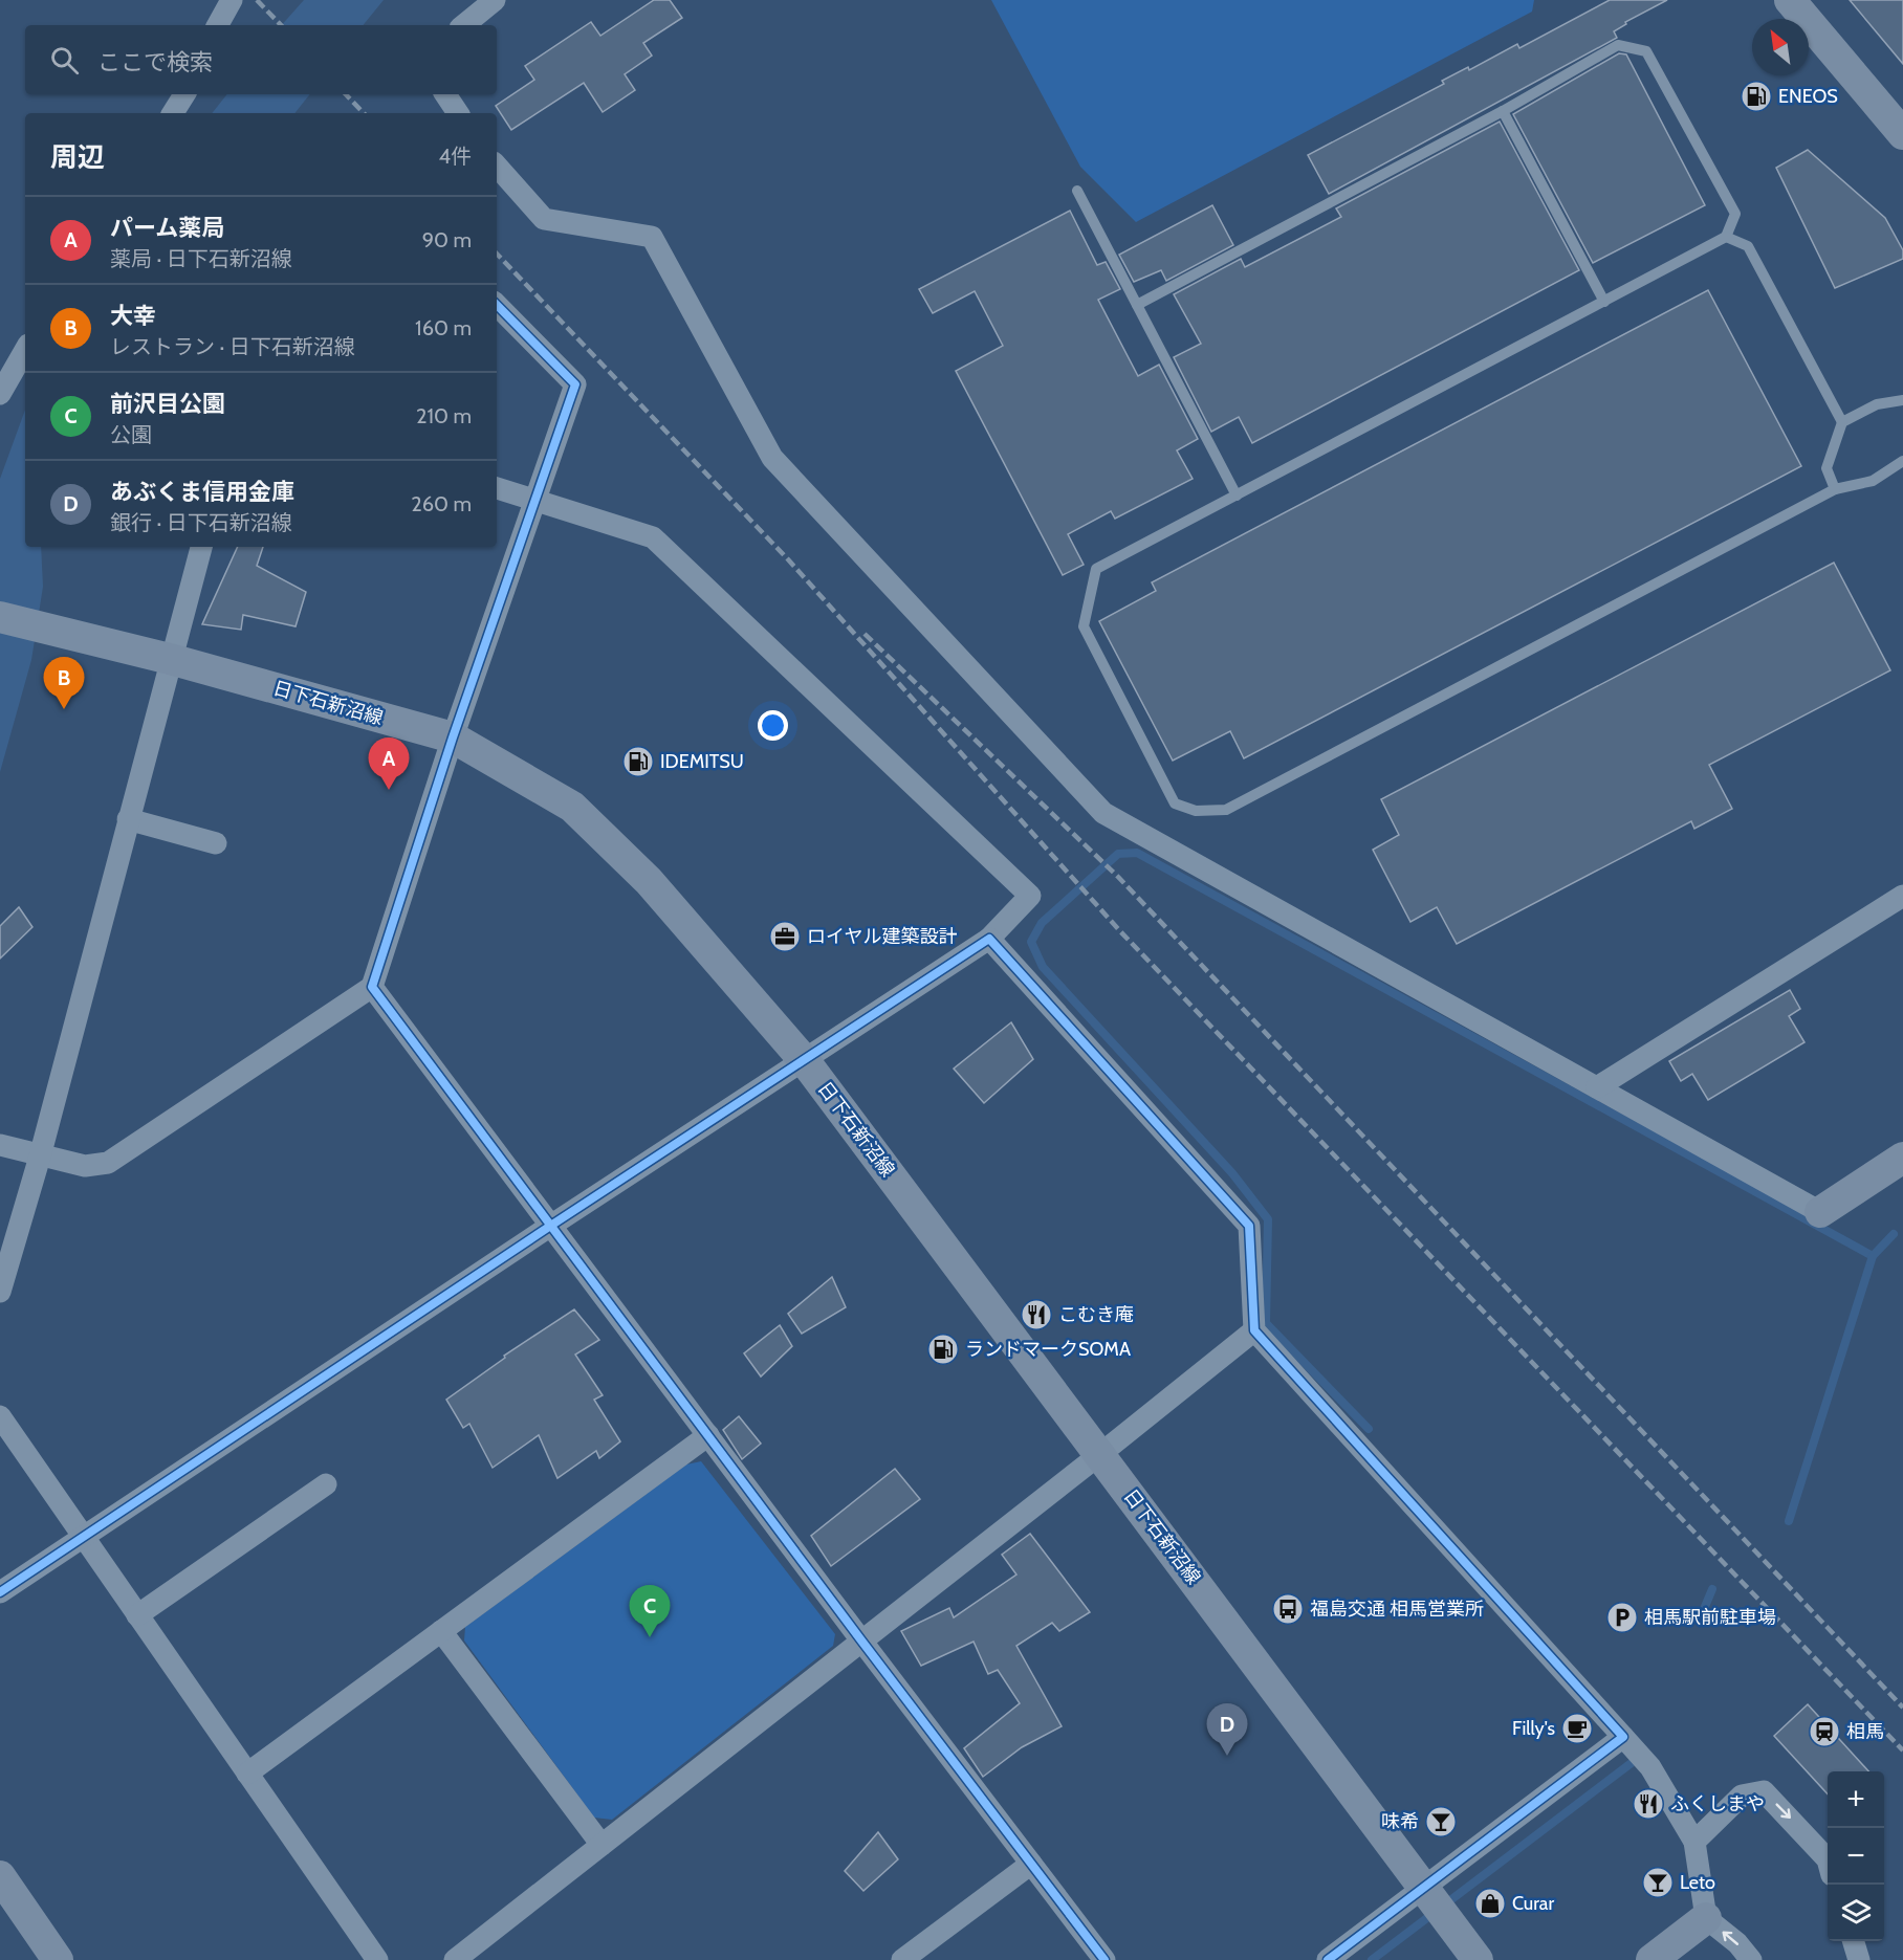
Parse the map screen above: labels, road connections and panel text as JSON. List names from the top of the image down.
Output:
{
  "streets": {
    "main road": ["日下石新沼線"]
  },
  "places": {
    "fuel station": ["ENEOS", "IDEMITSU", "ランドマークSOMA"],
    "office": ["ロイヤル建築設計"],
    "restaurant": ["こむき庵", "ふくしまや"],
    "bus stop": ["福島交通 相馬営業所"],
    "parking": ["相馬駅前駐車場"],
    "cafe": ["Filly's"],
    "station": ["相馬"],
    "bar": ["味希", "Leto"],
    "shop": ["Curar"]
  },
  "north": "top left",
  "page": {
    "search": "ここで検索",
    "heading": ["周辺", "4件"],
    "list": [
      {
        "mark": "A",
        "name": "パーム薬局",
        "note": "薬局 · 日下石新沼線",
        "value": "90 m"
      },
      {
        "mark": "B",
        "name": "大幸",
        "note": "レストラン · 日下石新沼線",
        "value": "160 m"
      },
      {
        "mark": "C",
        "name": "前沢目公園",
        "note": "公園",
        "value": "210 m"
      },
      {
        "mark": "D",
        "name": "あぶくま信用金庫",
        "note": "銀行 · 日下石新沼線",
        "value": "260 m"
      }
    ],
    "pins": [
      "B",
      "A",
      "C",
      "D"
    ],
    "map_buttons": ["+", "−"]
  }
}
